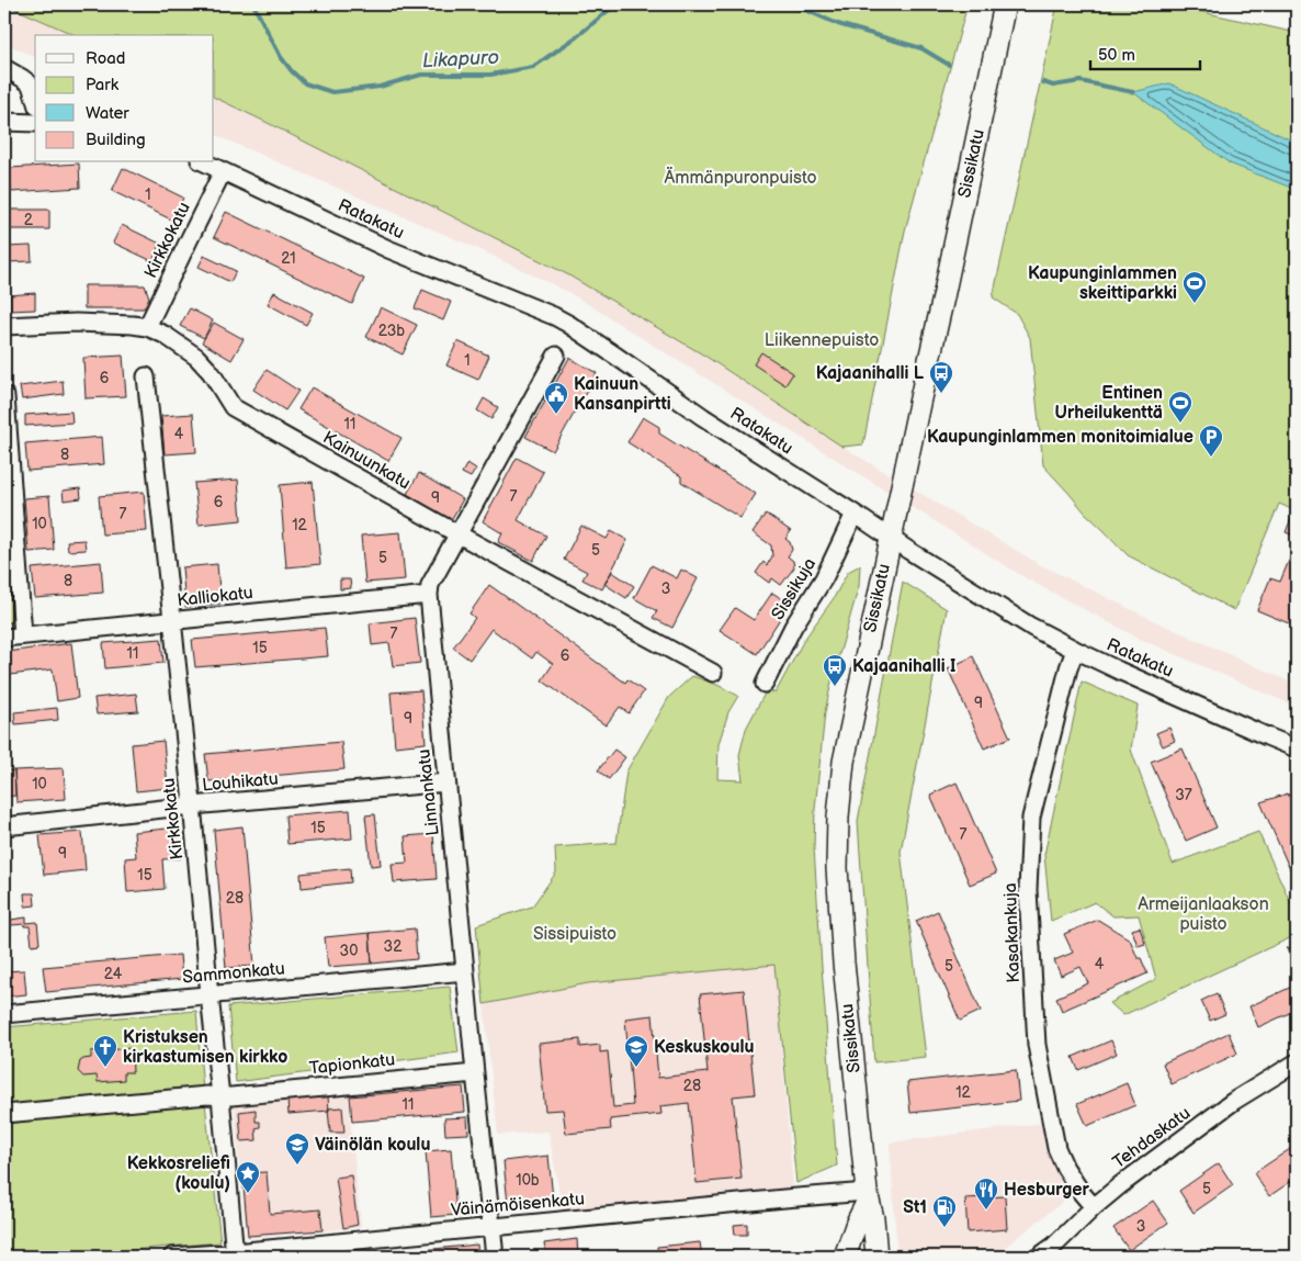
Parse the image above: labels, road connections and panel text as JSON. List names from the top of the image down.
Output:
{
  "streets": {
    "main road": ["Sissikatu"],
    "street": [
      "Ratakatu",
      "Kirkkokatu",
      "Kainuunkatu",
      "Sissikuja",
      "Kalliokatu",
      "Louhikatu",
      "Linnankatu",
      "Kasakankuja",
      "Sammonkatu",
      "Tapionkatu",
      "Tehdaskatu",
      "Väinämöisenkatu"
    ]
  },
  "crossings": [
    ["Sissikatu", "Ratakatu"],
    ["Sissikatu", "Väinämöisenkatu"],
    ["Ratakatu", "Kirkkokatu"],
    ["Ratakatu", "Sissikuja"],
    ["Ratakatu", "Kasakankuja"],
    ["Kirkkokatu", "Kainuunkatu"],
    ["Kirkkokatu", "Kalliokatu"],
    ["Kirkkokatu", "Louhikatu"],
    ["Kirkkokatu", "Sammonkatu"],
    ["Kirkkokatu", "Tapionkatu"],
    ["Kirkkokatu", "Väinämöisenkatu"],
    ["Kainuunkatu", "Linnankatu"],
    ["Kalliokatu", "Linnankatu"],
    ["Louhikatu", "Linnankatu"],
    ["Linnankatu", "Sammonkatu"],
    ["Linnankatu", "Tapionkatu"],
    ["Linnankatu", "Väinämöisenkatu"],
    ["Kasakankuja", "Tehdaskatu"]
  ],
  "water": ["Likapuro"],
  "parks": [
    "Ämmänpuronpuisto",
    "Liikennepuisto",
    "Armeijanlaakson puisto",
    "Sissipuisto"
  ],
  "places": {
    "sports": ["Kaupunginlammen skeittiparkki", "Entinen Urheilukenttä"],
    "bus stop": ["Kajaanihalli L", "Kajaanihalli I"],
    "public building": ["Kainuun Kansanpirtti"],
    "parking": ["Kaupunginlammen monitoimialue"],
    "church": ["Kristuksen kirkastumisen kirkko"],
    "school or university": ["Keskuskoulu", "Väinölän koulu"],
    "place": ["Kekkosreliefi (koulu)"],
    "restaurant": ["Hesburger"],
    "fuel station": ["St1"]
  },
  "house_numbers": [
    "1",
    "2",
    "21",
    "23b",
    "1",
    "6",
    "11",
    "4",
    "8",
    "7",
    "9",
    "6",
    "7",
    "10",
    "12",
    "5",
    "5",
    "8",
    "3",
    "7",
    "15",
    "11",
    "6",
    "9",
    "9",
    "10",
    "37",
    "15",
    "7",
    "9",
    "15",
    "28",
    "32",
    "30",
    "4",
    "5",
    "24",
    "28",
    "12",
    "11",
    "10b",
    "5",
    "3"
  ],
  "legend": [
    "Road",
    "Park",
    "Water",
    "Building"
  ],
  "scale_bar": "50 m"
}
